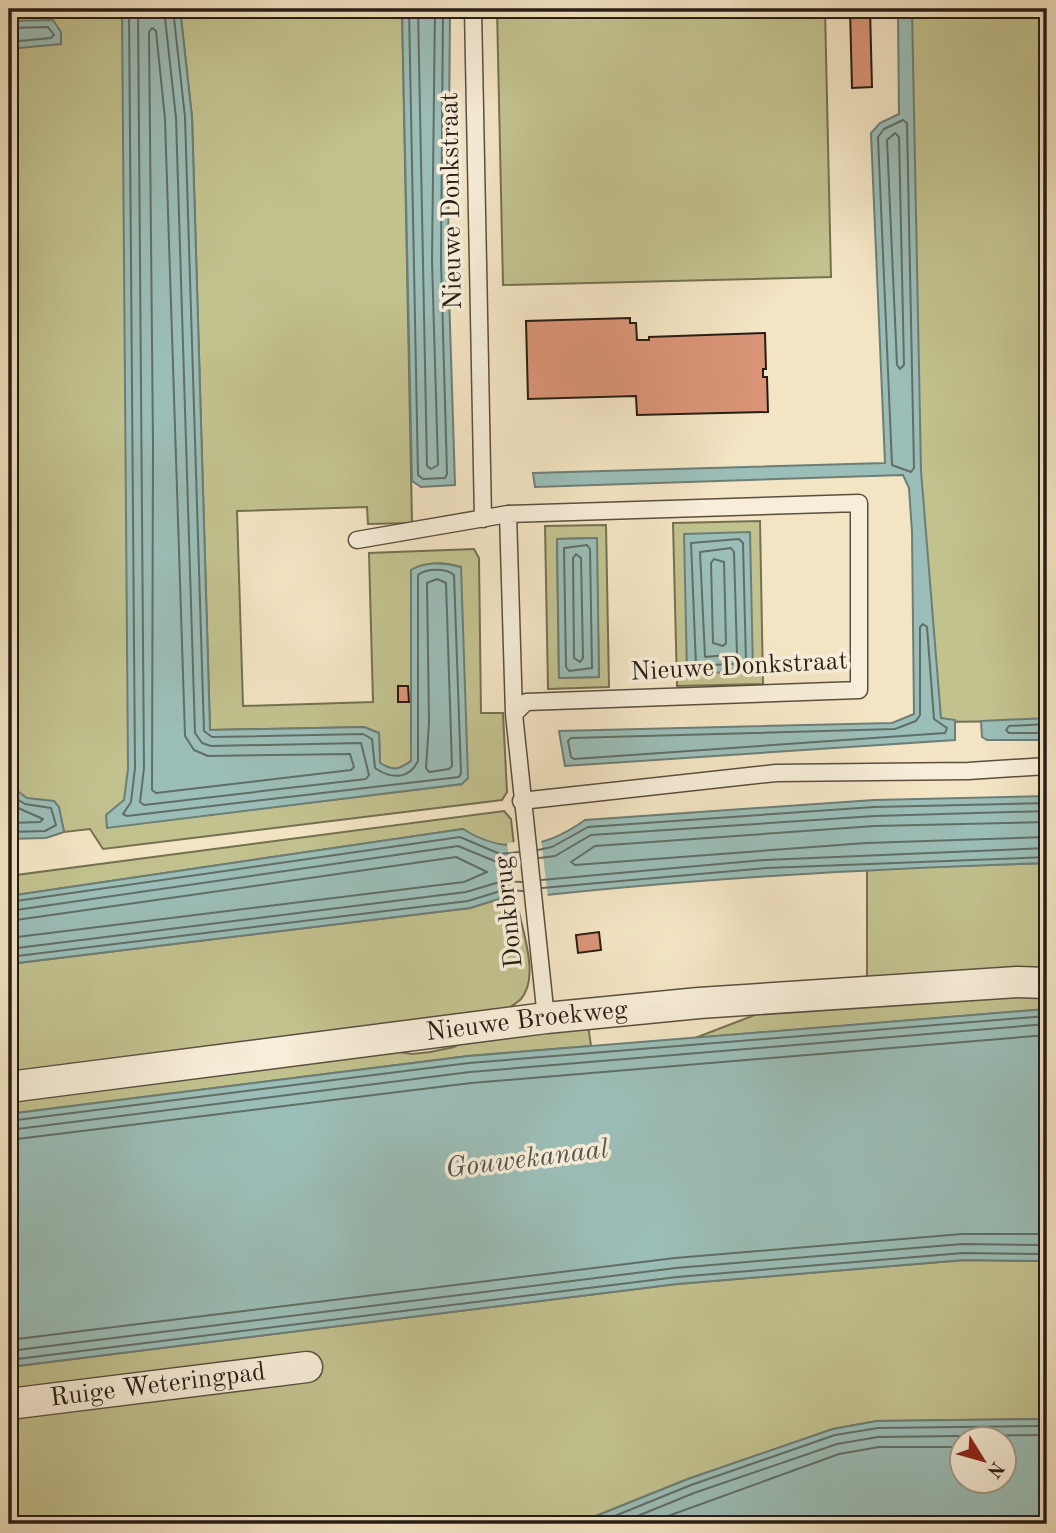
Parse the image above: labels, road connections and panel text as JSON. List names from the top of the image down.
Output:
{
  "streets": {
    "street": ["Nieuwe Broekweg", "Ruige Weteringpad"],
    "lane": ["Nieuwe Donkstraat", "Donkbrug"]
  },
  "crossings": [
    ["Donkbrug", "Nieuwe Broekweg"]
  ],
  "water": ["Gouwekanaal"],
  "north": "bottom right"
}
